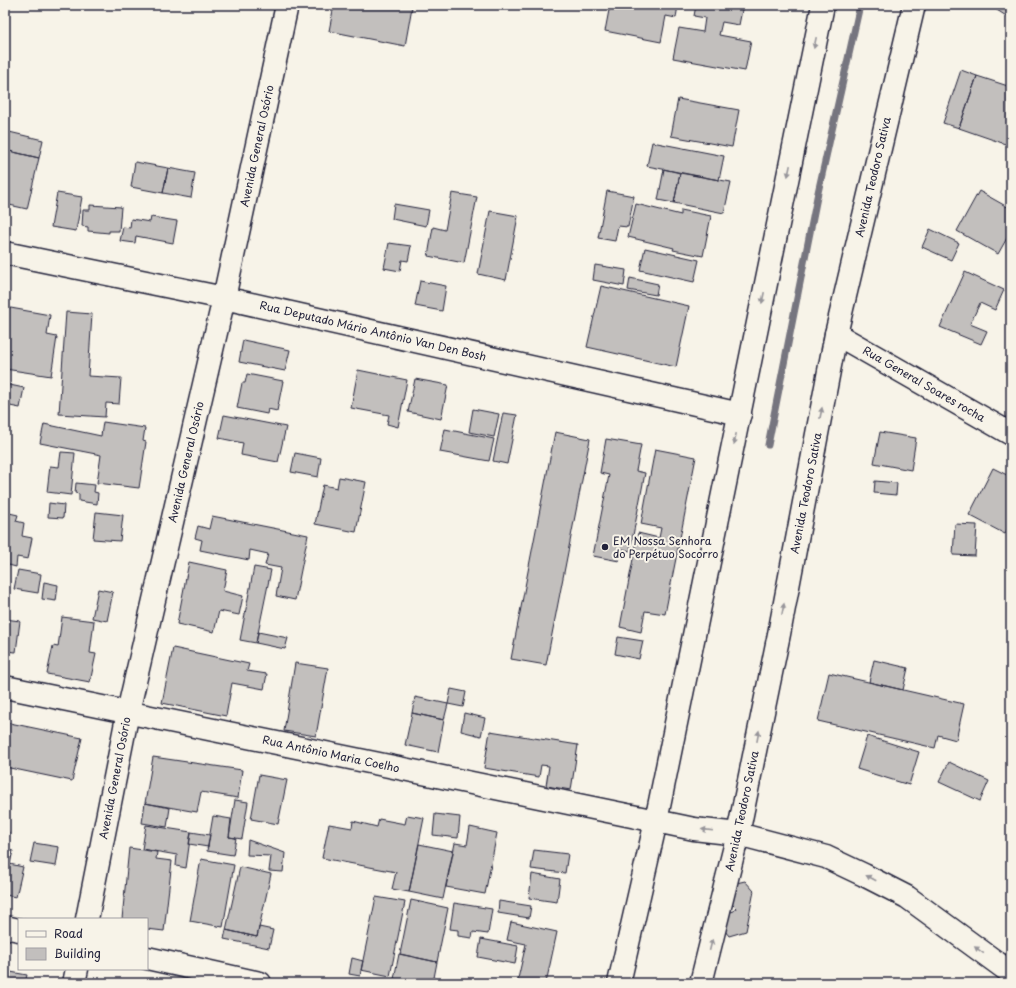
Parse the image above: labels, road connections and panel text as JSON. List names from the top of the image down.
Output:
{
  "streets": {
    "street": [
      "Avenida General Osório",
      "Avenida Teodoro Sativa",
      "Rua Deputado Mário Antônio Van Den Bosh",
      "Rua General Soares rocha",
      "Rua Antônio Maria Coelho"
    ]
  },
  "crossings": [
    ["Avenida General Osório", "Rua Deputado Mário Antônio Van Den Bosh"],
    ["Avenida General Osório", "Rua Antônio Maria Coelho"],
    ["Avenida Teodoro Sativa", "Rua General Soares rocha"],
    ["Avenida Teodoro Sativa", "Rua Antônio Maria Coelho"]
  ],
  "one_way": ["Rua Antônio Maria Coelho"],
  "places": ["EM Nossa Senhora do Perpétuo Socorro"],
  "legend": ["Road", "Building"]
}
